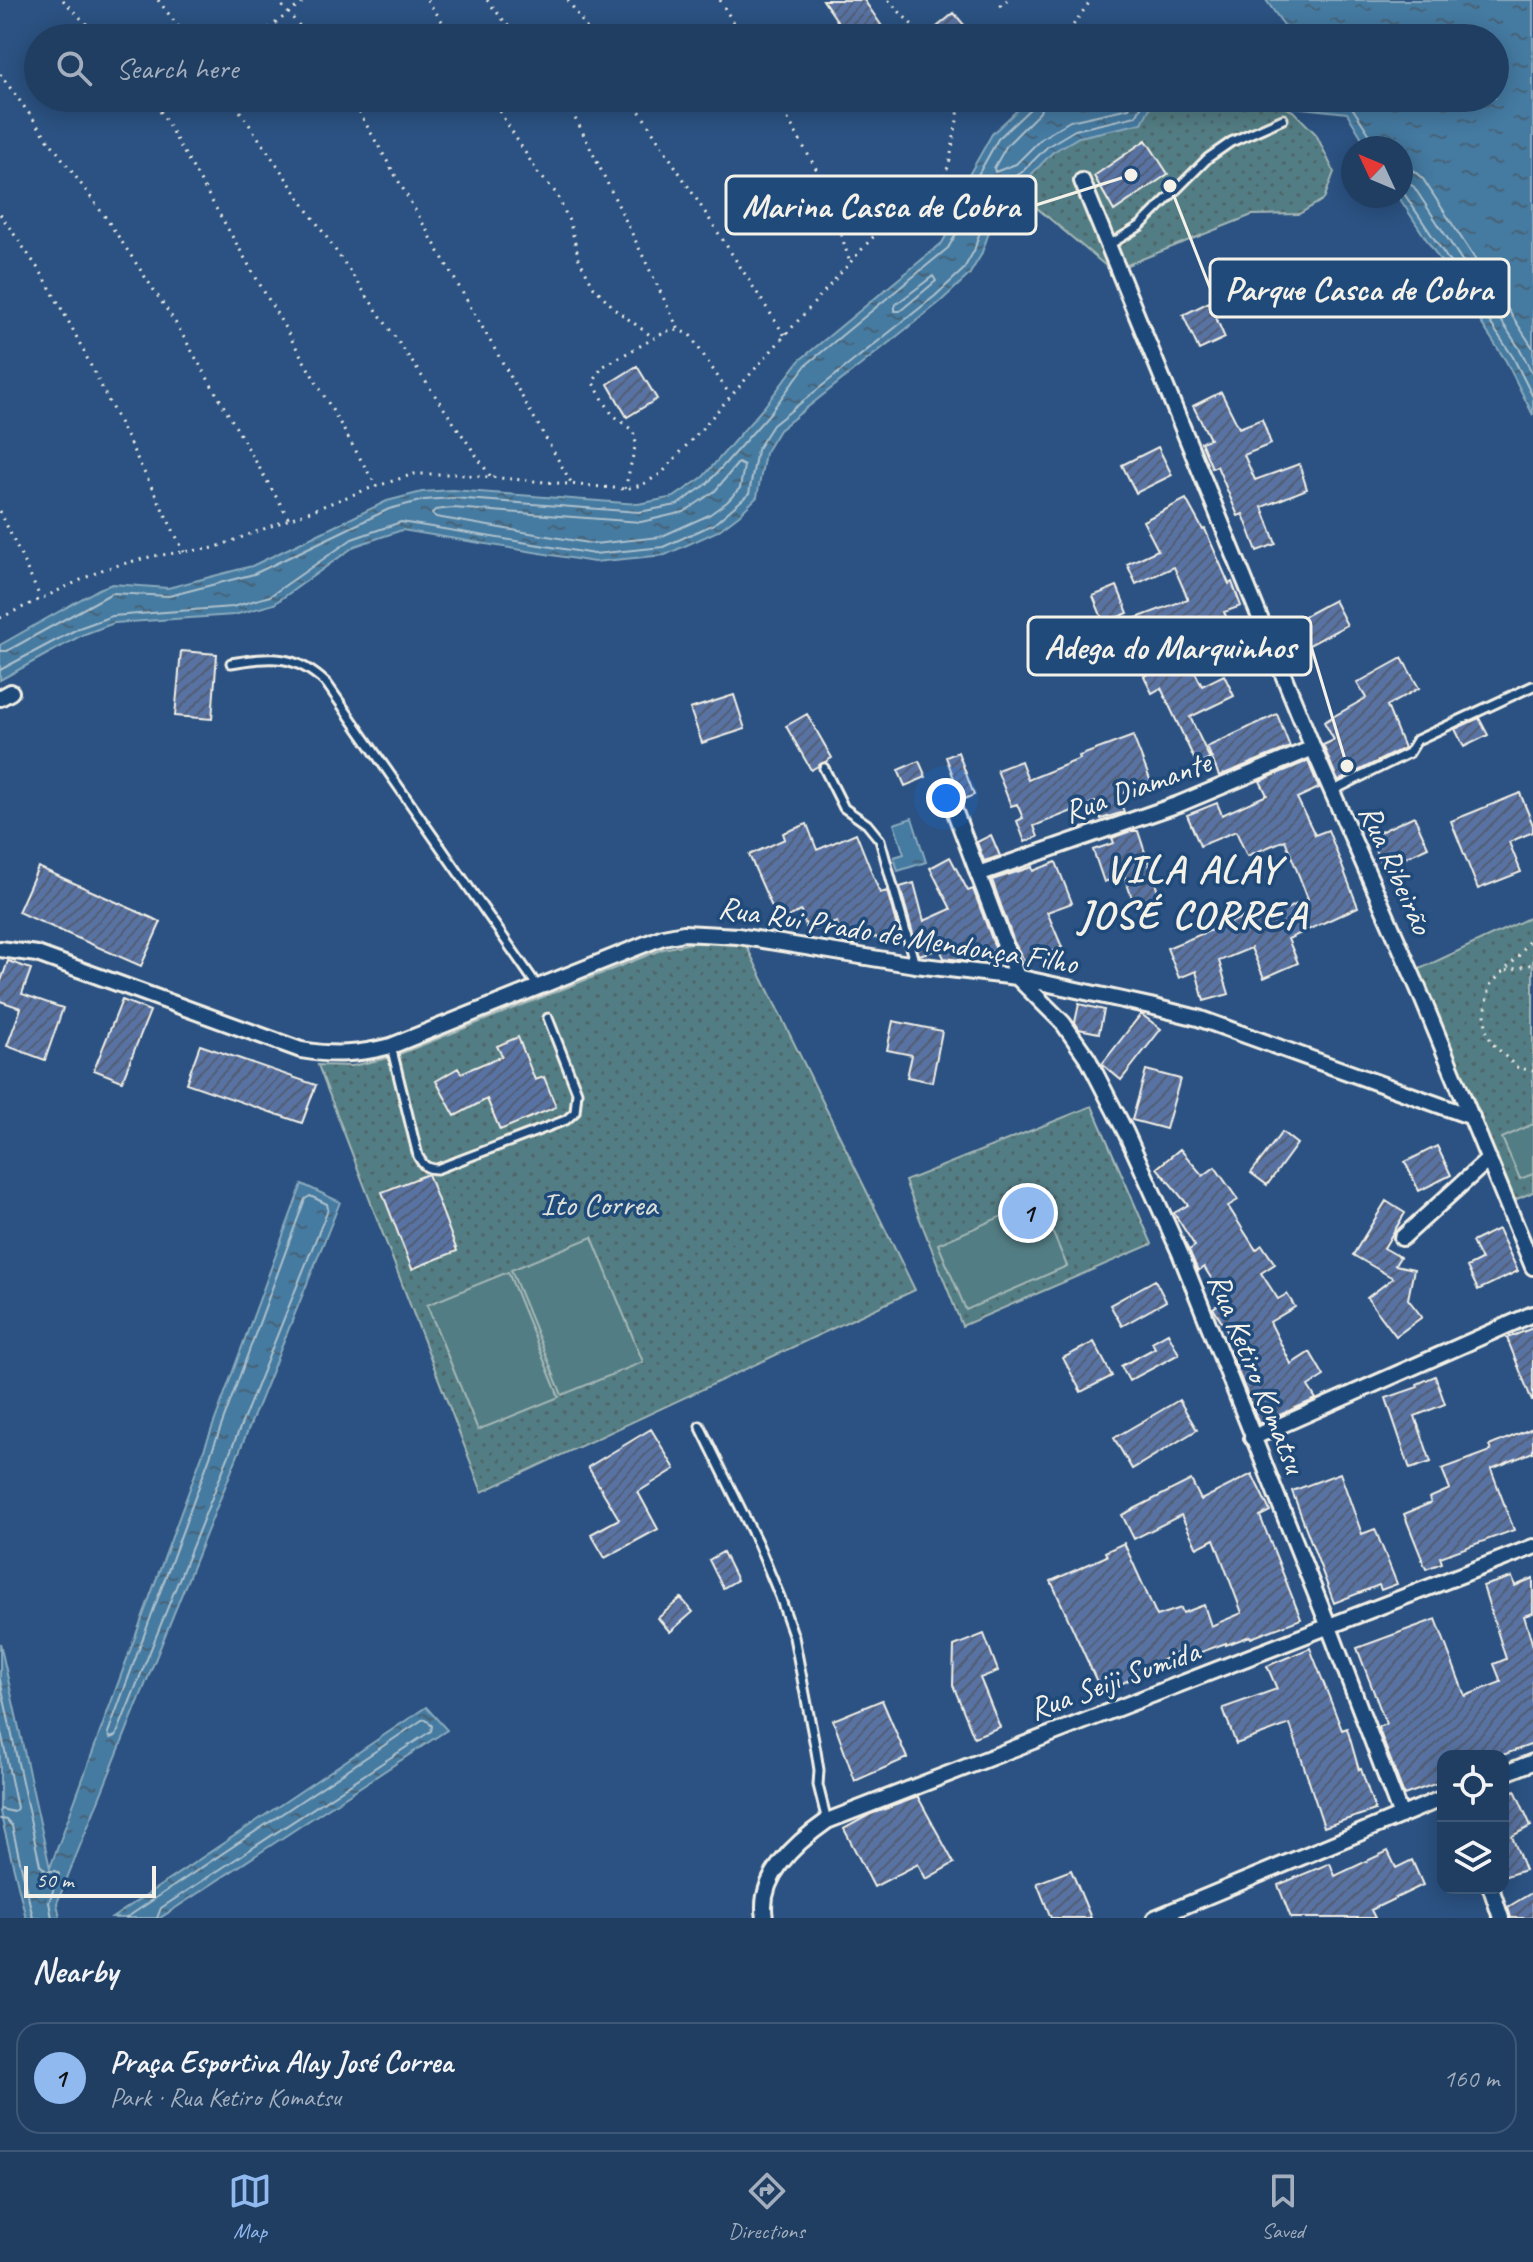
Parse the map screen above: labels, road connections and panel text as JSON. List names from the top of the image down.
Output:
{
  "streets": {
    "street": [
      "Rua Diamante",
      "Rua Ribeirão",
      "Rua Rui Prado de Mendonça Filho",
      "Rua Ketiro Komatsu",
      "Rua Seiji Sumida"
    ]
  },
  "crossings": [
    ["Rua Diamante", "Rua Ribeirão"],
    ["Rua Ribeirão", "Rua Rui Prado de Mendonça Filho"],
    ["Rua Rui Prado de Mendonça Filho", "Rua Ketiro Komatsu"],
    ["Rua Ketiro Komatsu", "Rua Seiji Sumida"]
  ],
  "districts": ["VILA ALAY JOSÉ CORREA"],
  "parks": ["Ito Correa"],
  "places": ["Marina Casca de Cobra", "Parque Casca de Cobra", "Adega do Marquinhos"],
  "scale_bar": "50 m",
  "north": "top left",
  "page": {
    "search": "Search here",
    "pins": "1",
    "scale": "50 m",
    "heading": "Nearby",
    "list": [
      {
        "mark": "1",
        "name": "Praça Esportiva Alay José Correa",
        "note": "Park · Rua Ketiro Komatsu",
        "value": "160 m"
      }
    ],
    "nav": ["Map", "Directions", "Saved"]
  }
}
